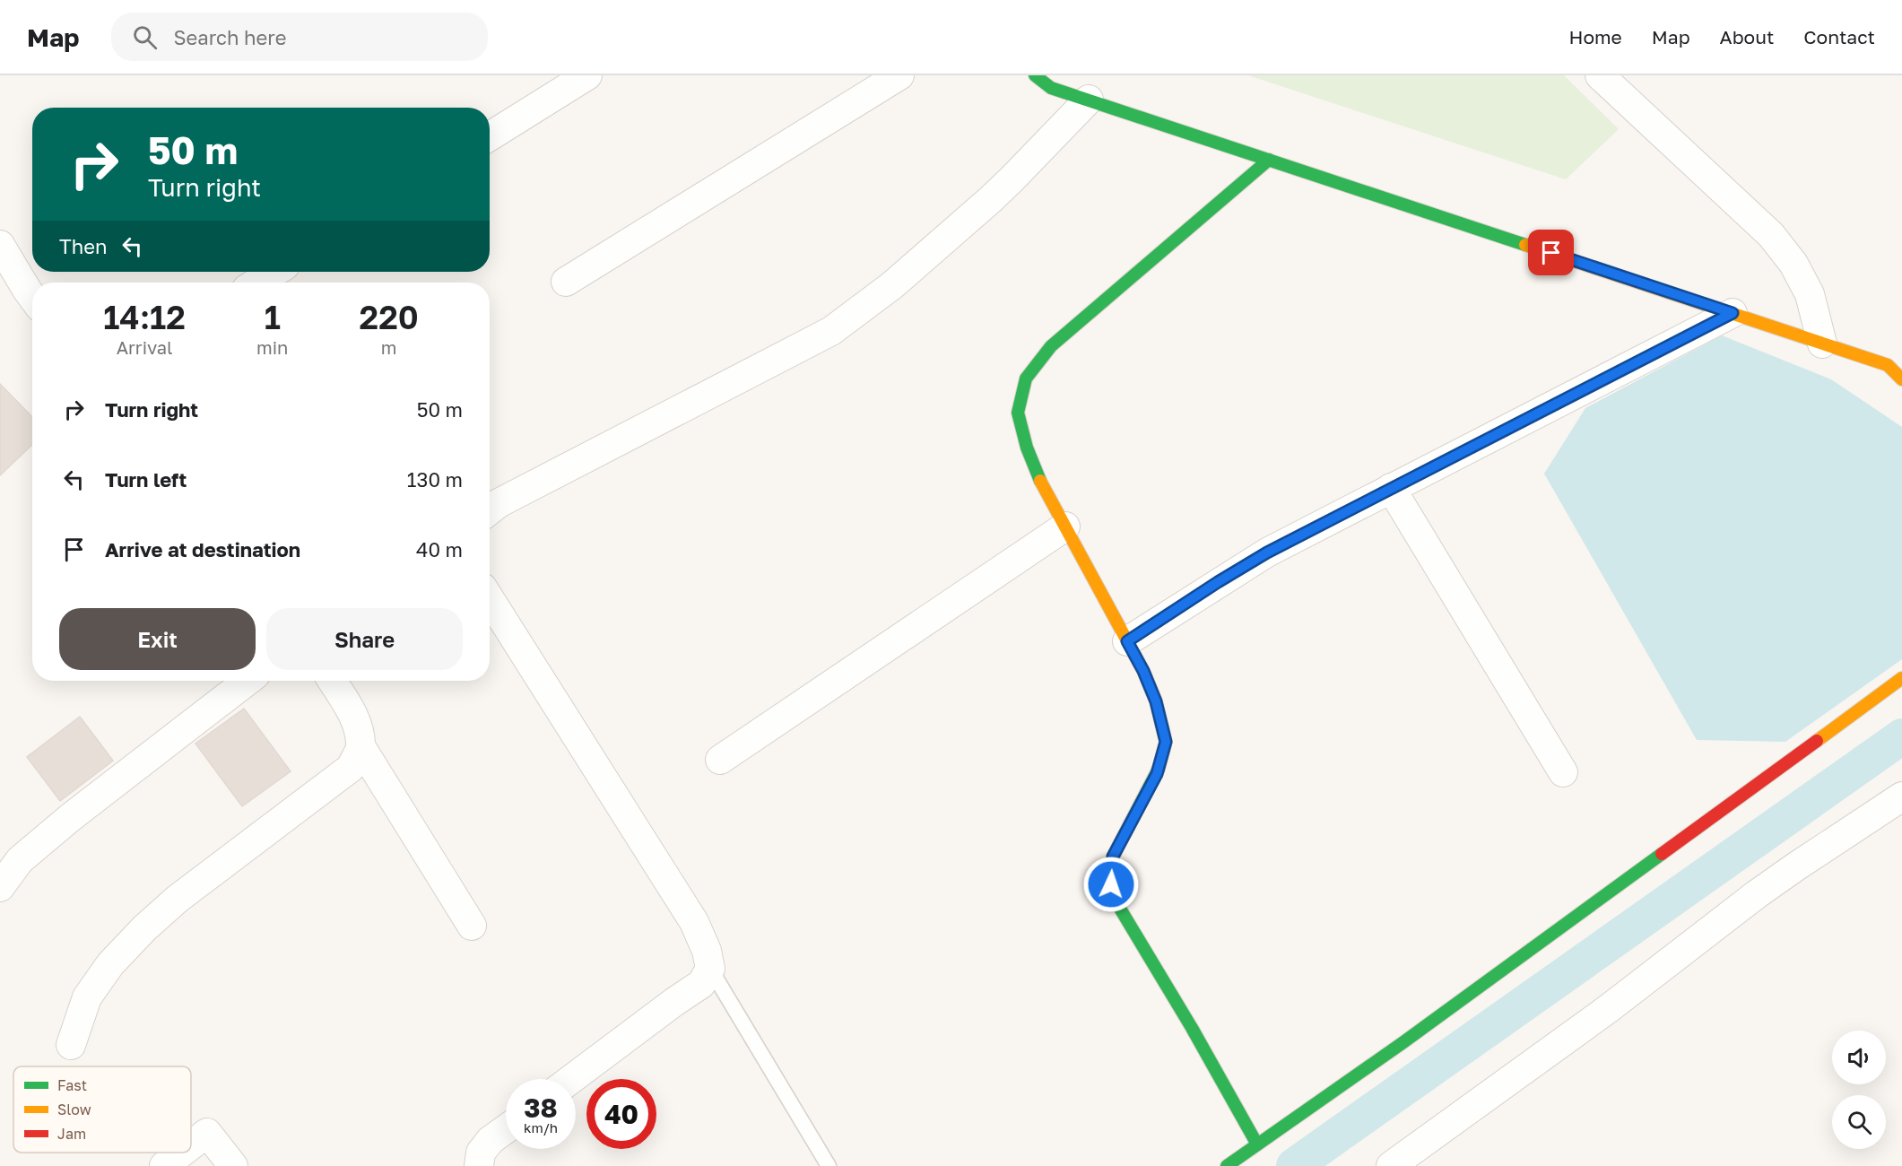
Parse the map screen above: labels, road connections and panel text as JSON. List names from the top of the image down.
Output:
{
  "legend": ["Fast", "Slow", "Jam"],
  "page": {
    "header": "Map",
    "search": "Search here",
    "nav": [
      "Home",
      "Map",
      "About",
      "Contact"
    ],
    "turn": ["50 m", "Turn right"],
    "then": "Then",
    "eta": [
      "14:12",
      "Arrival",
      "1",
      "min",
      "220",
      "m"
    ],
    "list": [
      {
        "name": "Turn right",
        "value": "50 m"
      },
      {
        "name": "Turn left",
        "value": "130 m"
      },
      {
        "name": "Arrive at destination",
        "value": "40 m"
      }
    ],
    "buttons": ["Exit", "Share"],
    "speed": "38 km/h",
    "limit": "40"
  }
}
